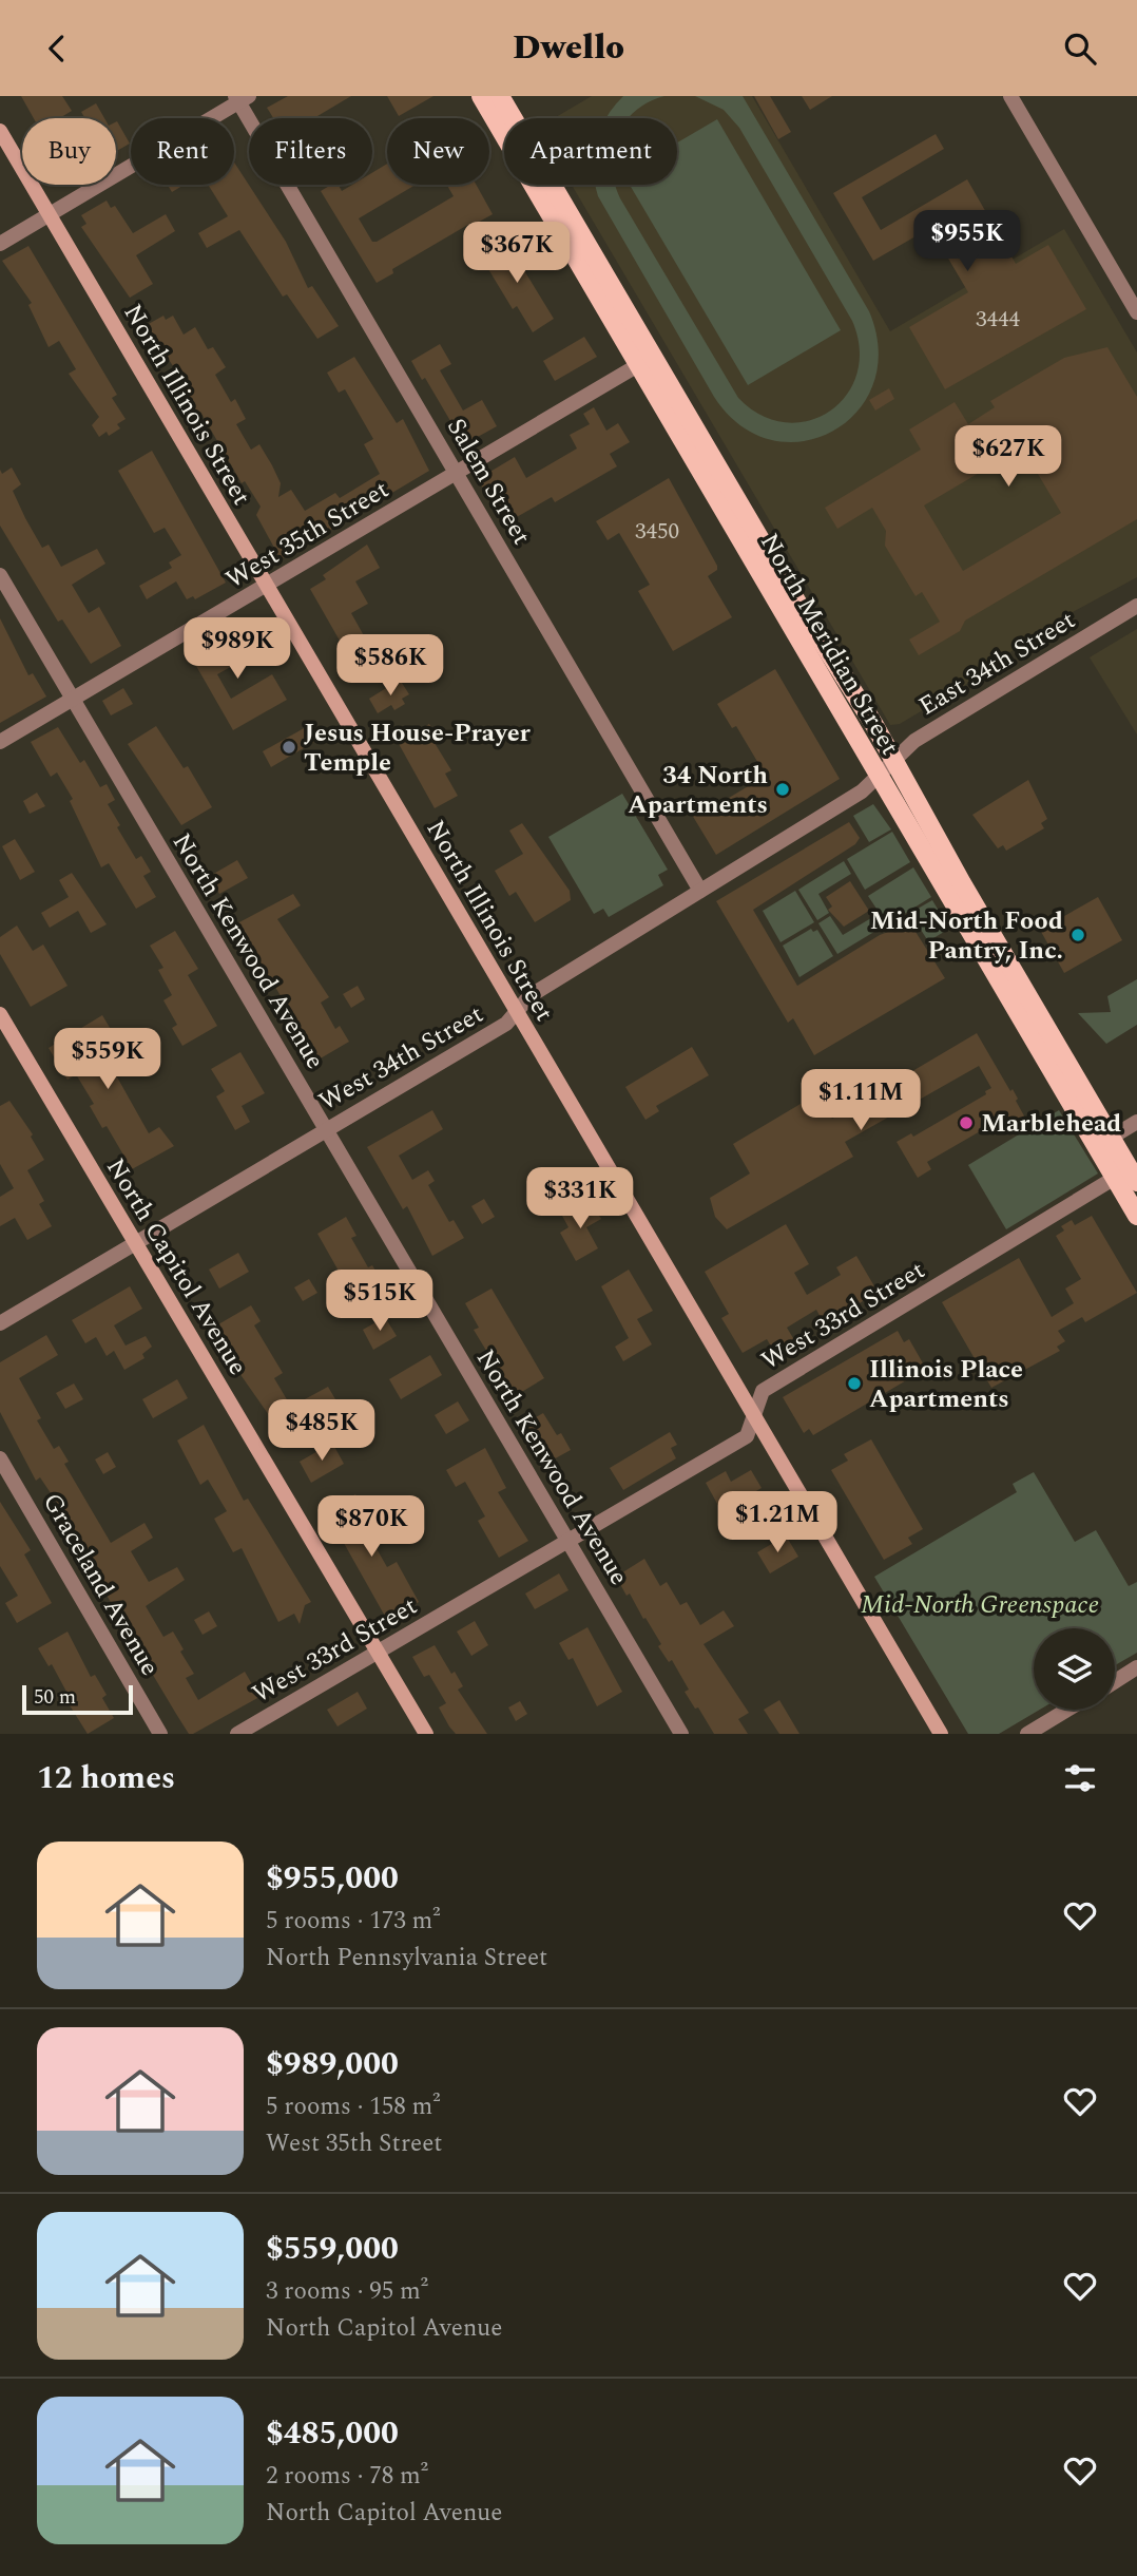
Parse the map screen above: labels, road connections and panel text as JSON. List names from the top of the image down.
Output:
{
  "streets": {
    "main road": ["North Illinois Street", "North Meridian Street", "North Capitol Avenue"],
    "street": [
      "Salem Street",
      "West 35th Street",
      "East 34th Street",
      "North Kenwood Avenue",
      "West 34th Street",
      "West 33rd Street",
      "Graceland Avenue"
    ]
  },
  "crossings": [
    ["North Illinois Street", "West 35th Street"],
    ["North Illinois Street", "West 34th Street"],
    ["North Illinois Street", "West 33rd Street"],
    ["Salem Street", "West 35th Street"],
    ["Salem Street", "West 34th Street"],
    ["West 35th Street", "North Meridian Street"],
    ["West 35th Street", "North Kenwood Avenue"],
    ["North Meridian Street", "East 34th Street"],
    ["North Meridian Street", "West 34th Street"],
    ["North Meridian Street", "West 33rd Street"],
    ["East 34th Street", "West 34th Street"],
    ["North Kenwood Avenue", "West 34th Street"],
    ["North Kenwood Avenue", "West 33rd Street"],
    ["West 34th Street", "North Capitol Avenue"],
    ["North Capitol Avenue", "West 33rd Street"]
  ],
  "parks": ["Mid-North Greenspace"],
  "places": [
    "Jesus House-Prayer Temple",
    "34 North Apartments",
    "Mid-North Food Pantry, Inc.",
    "Marblehead",
    "Illinois Place Apartments"
  ],
  "house_numbers": ["3444", "3450"],
  "scale_bar": "50 m",
  "page": {
    "header": "Dwello",
    "chip": [
      "Buy",
      "Rent",
      "Filters",
      "New",
      "Apartment"
    ],
    "price": [
      "$955K",
      "$367K",
      "$627K",
      "$989K",
      "$586K",
      "$559K",
      "$1.11M",
      "$331K",
      "$515K",
      "$485K",
      "$1.21M",
      "$870K"
    ],
    "scale": "50 m",
    "heading": "12 homes",
    "list": [
      {
        "name": "$955,000",
        "note": "5 rooms · 173 m² · North Pennsylvania Street"
      },
      {
        "name": "$989,000",
        "note": "5 rooms · 158 m² · West 35th Street"
      },
      {
        "name": "$559,000",
        "note": "3 rooms · 95 m² · North Capitol Avenue"
      },
      {
        "name": "$485,000",
        "note": "2 rooms · 78 m² · North Capitol Avenue"
      }
    ]
  }
}
